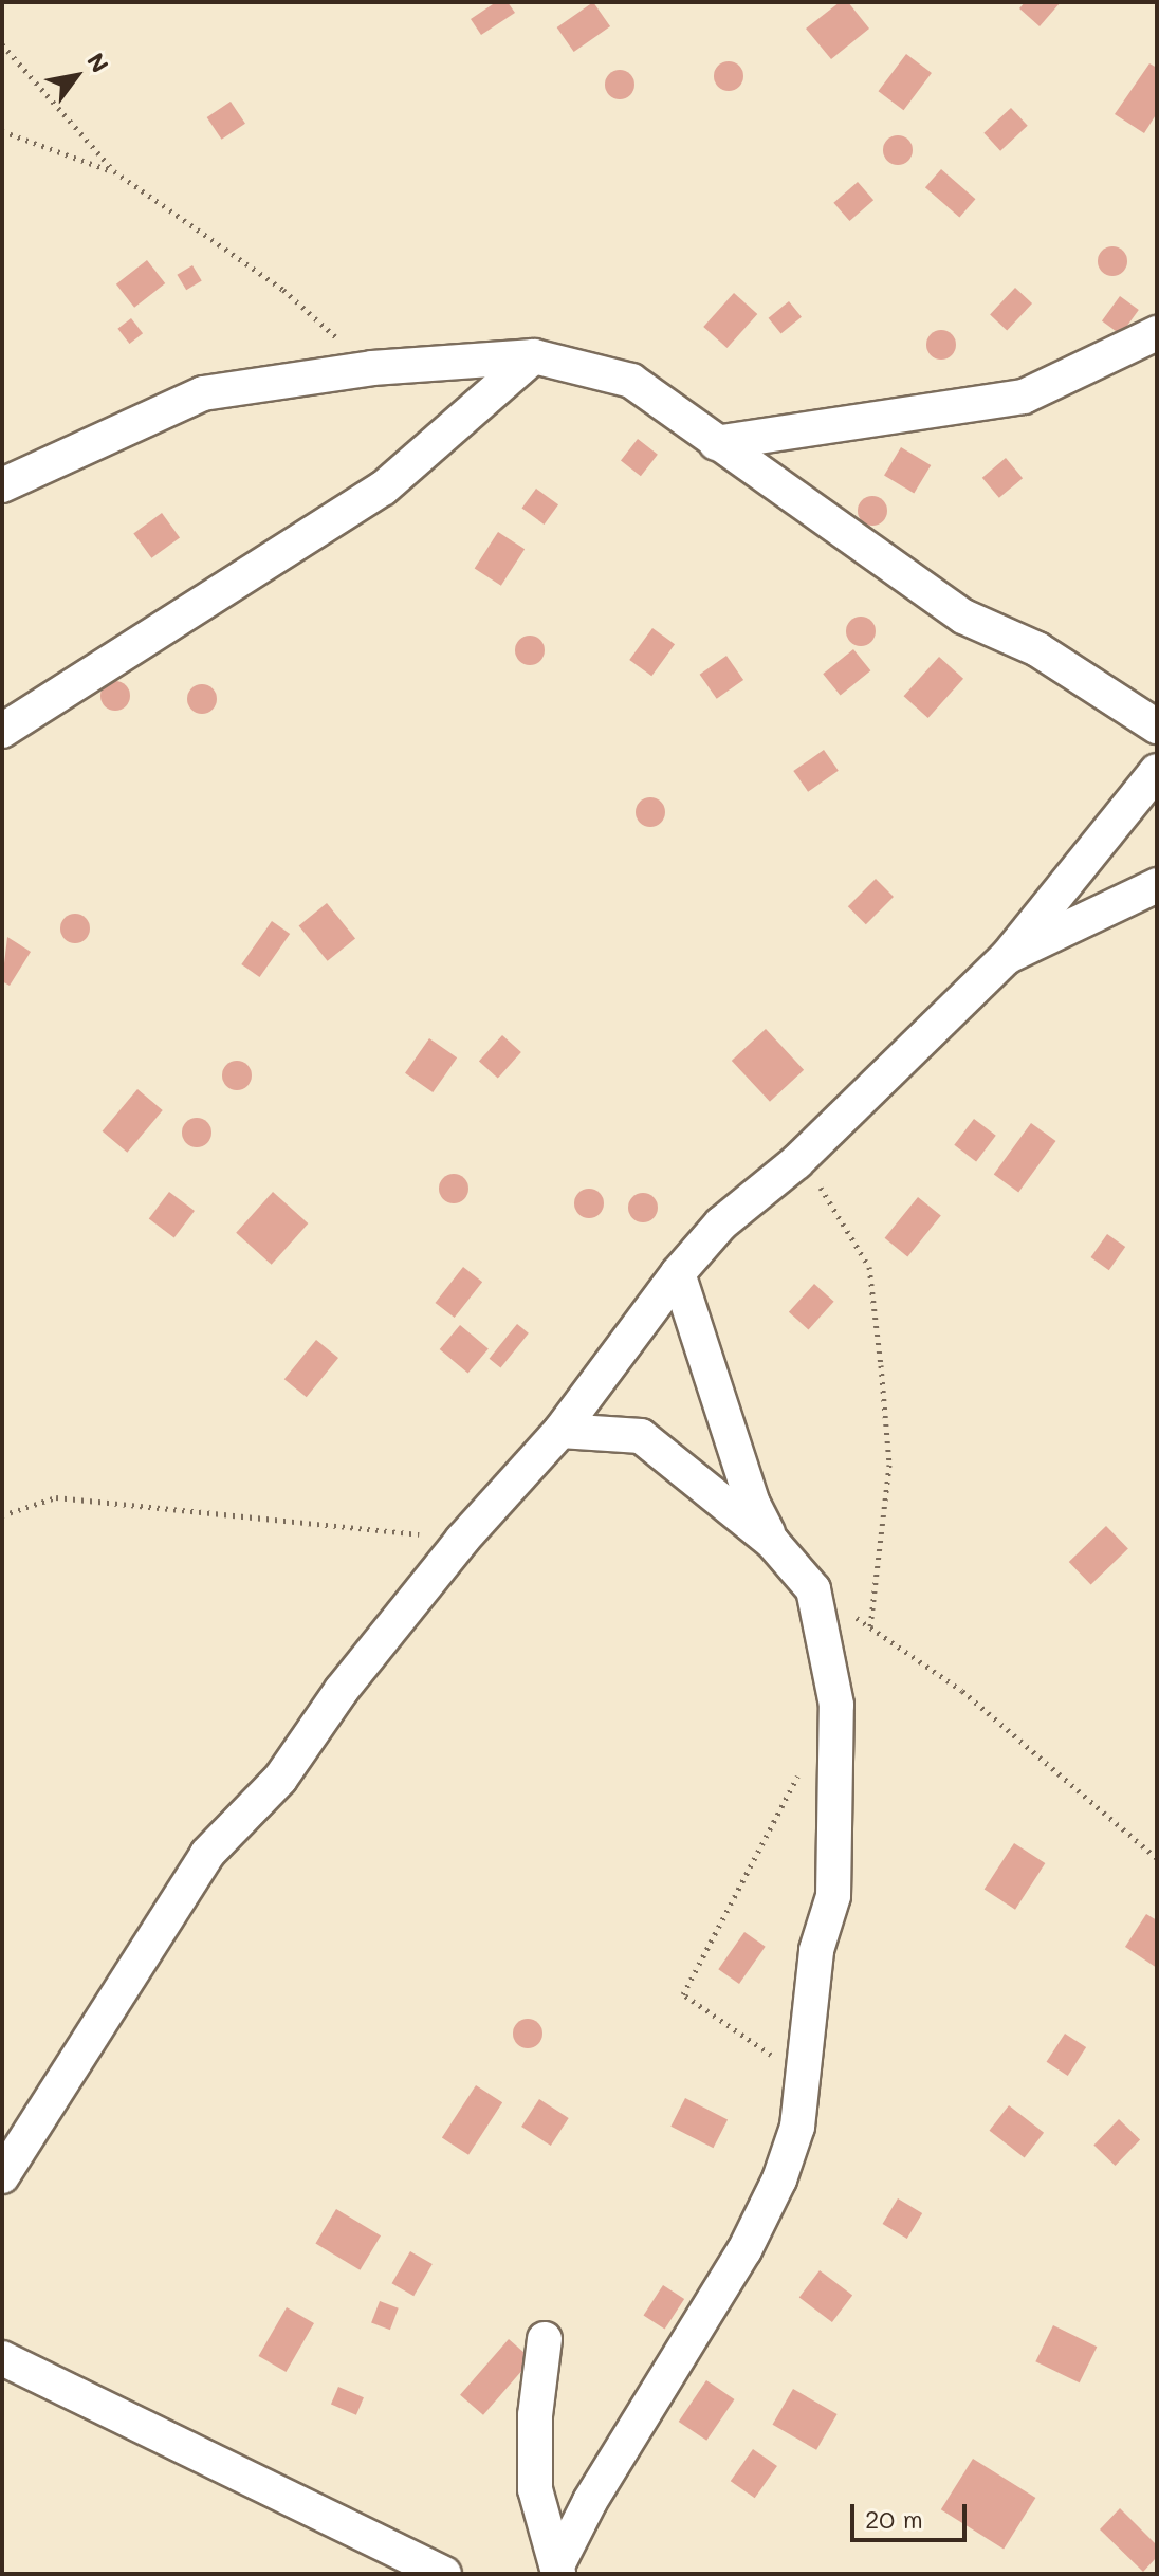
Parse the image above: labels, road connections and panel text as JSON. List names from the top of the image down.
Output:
{
  "scale_bar": "20 m",
  "north": "top right"
}
